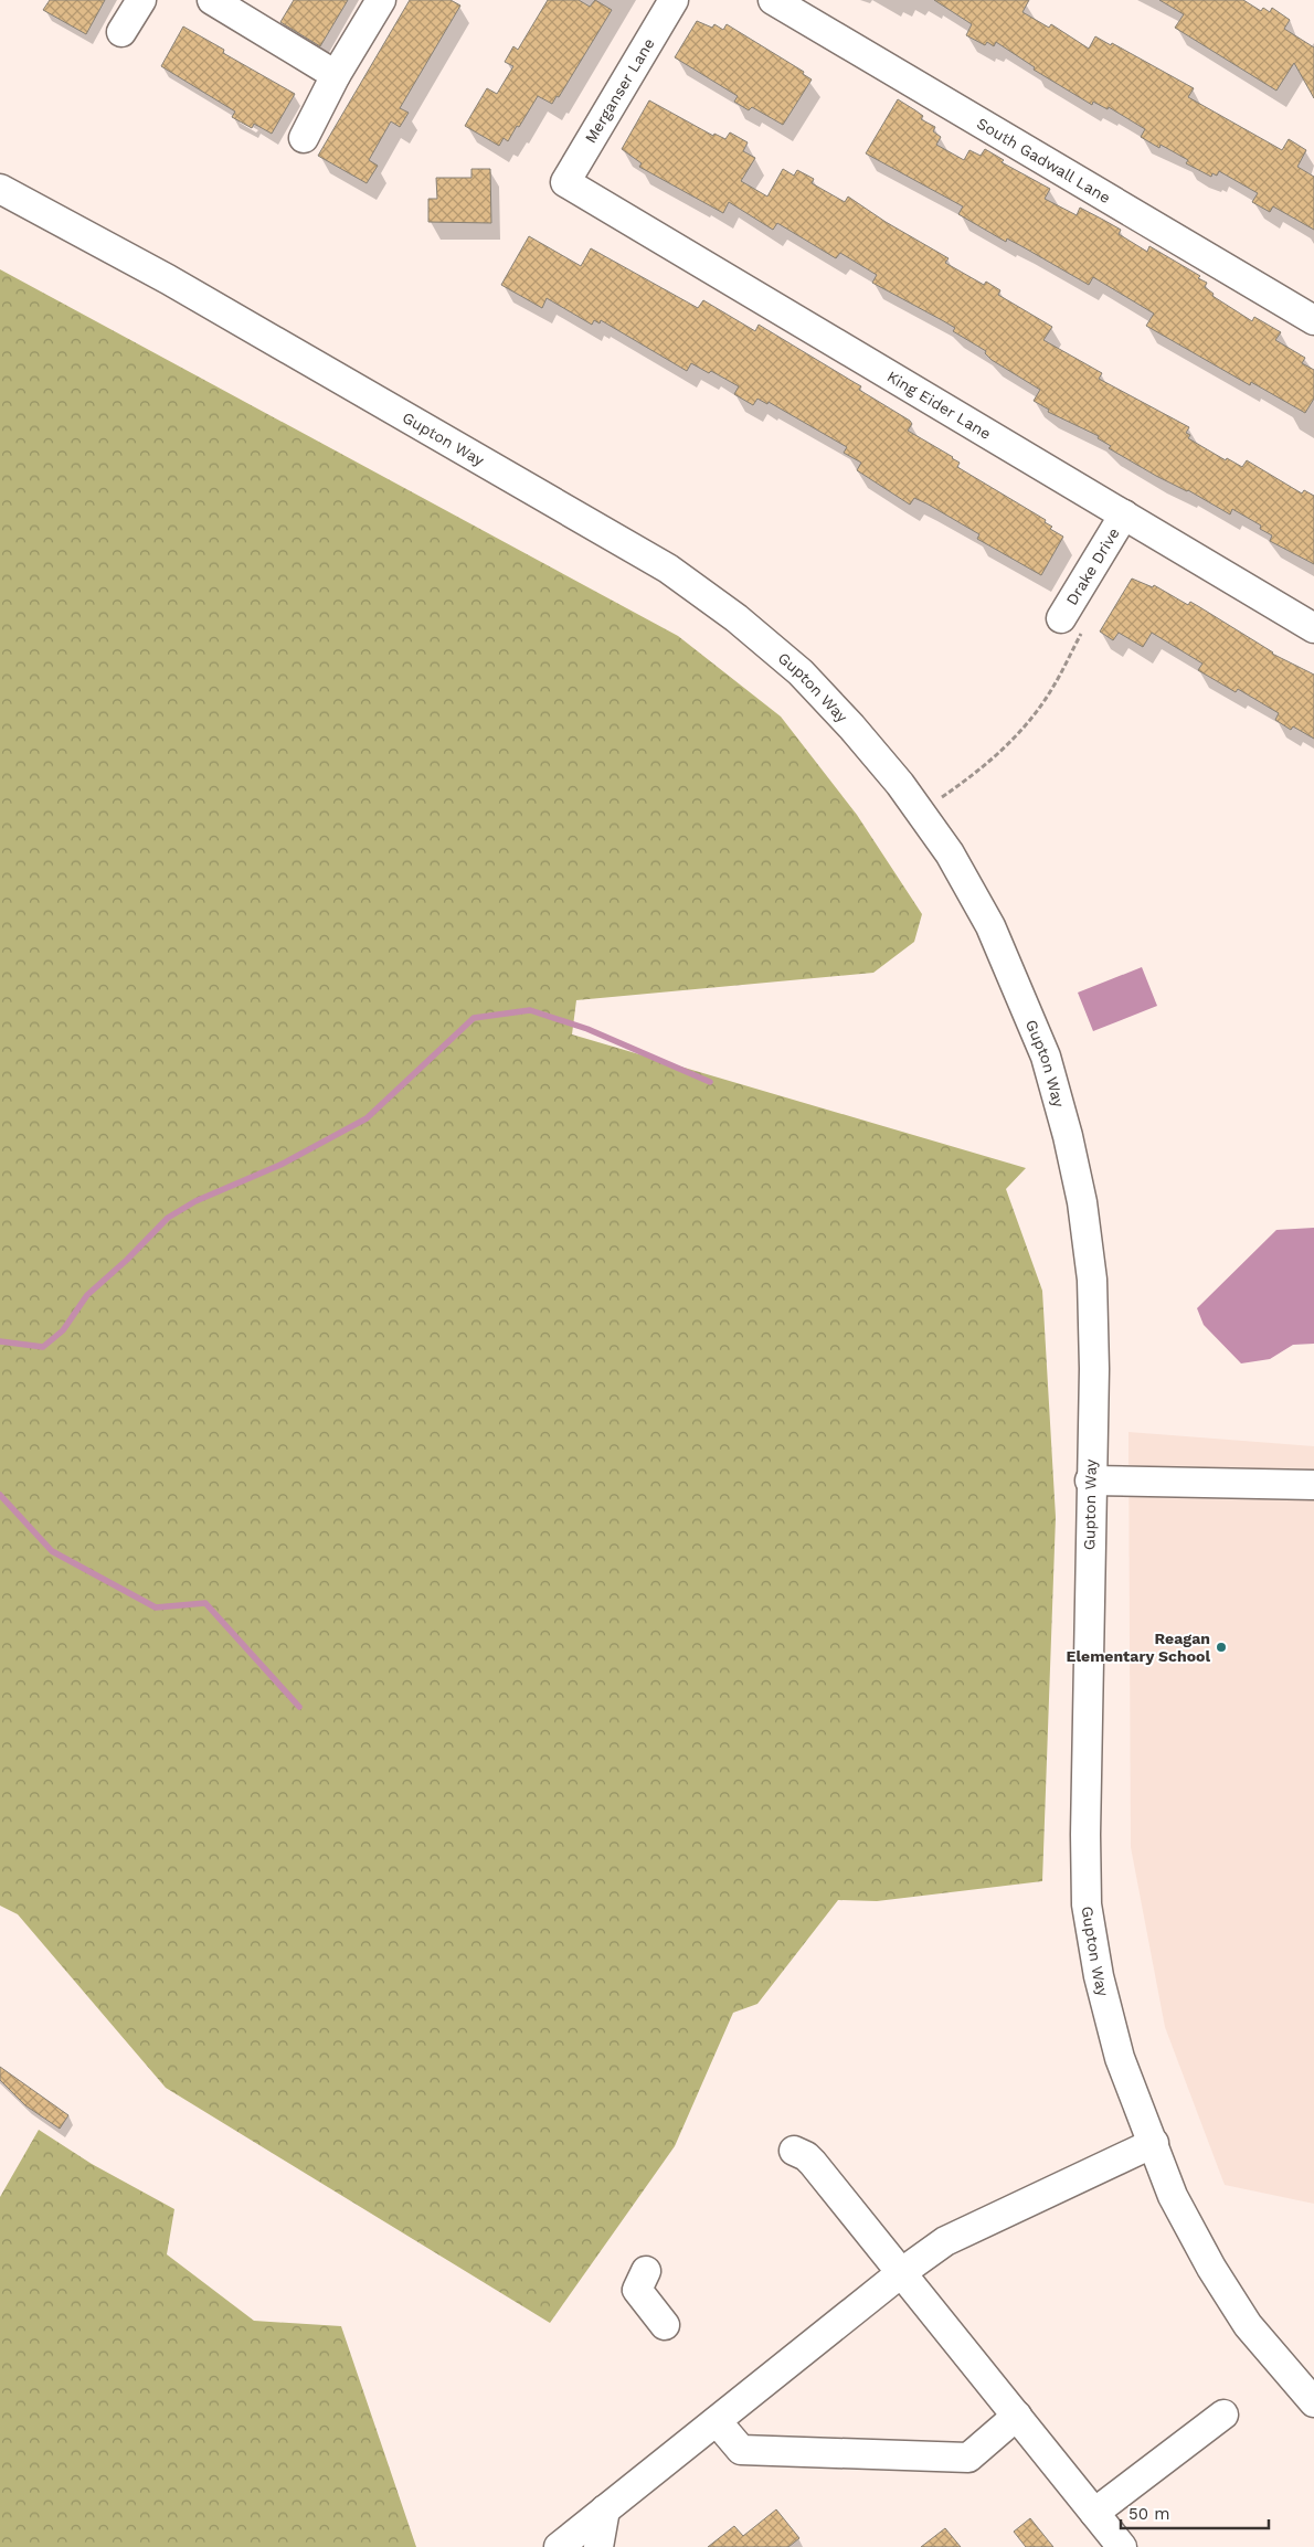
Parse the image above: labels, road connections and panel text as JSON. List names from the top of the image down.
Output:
{
  "streets": {
    "street": [
      "Merganser Lane",
      "South Gadwall Lane",
      "King Eider Lane",
      "Gupton Way",
      "Drake Drive"
    ]
  },
  "crossings": [
    ["Merganser Lane", "King Eider Lane"],
    ["King Eider Lane", "Drake Drive"]
  ],
  "places": ["Reagan Elementary School"],
  "scale_bar": "50 m"
}
